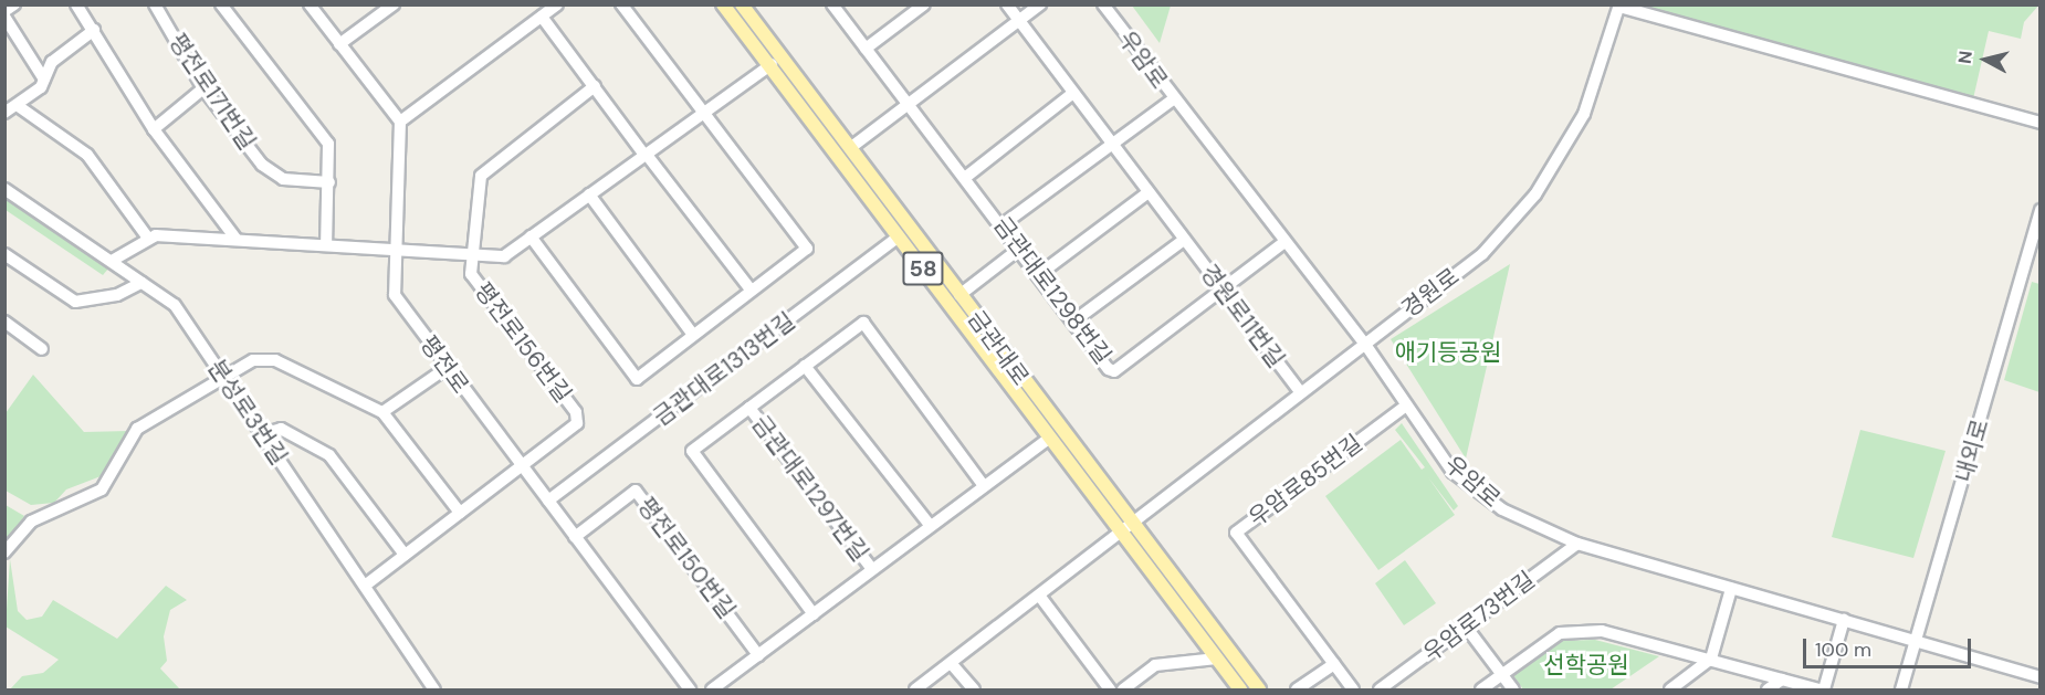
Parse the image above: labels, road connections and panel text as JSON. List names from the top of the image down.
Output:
{
  "streets": {
    "main road": ["58", "금관대로"],
    "street": [
      "우암로",
      "평전로171번길",
      "금관대로1298번길",
      "경원로",
      "경원로11번길",
      "평전로156번길",
      "평전로",
      "금관대로1313번길",
      "분성로3번길",
      "내외로",
      "우암로85번길",
      "금관대로1297번길",
      "평전로150번길",
      "우암로73번길"
    ]
  },
  "crossings": [
    ["우암로", "금관대로1298번길"],
    ["우암로", "경원로"],
    ["우암로", "내외로"],
    ["우암로", "우암로85번길"],
    ["우암로", "우암로73번길"],
    ["금관대로1298번길", "경원로11번길"],
    ["경원로", "경원로11번길"],
    ["경원로", "금관대로"],
    ["평전로156번길", "평전로"],
    ["금관대로", "금관대로1313번길"],
    ["금관대로", "금관대로1297번길"],
    ["평전로", "금관대로1313번길"],
    ["평전로", "평전로150번길"],
    ["금관대로1313번길", "금관대로1297번길"],
    ["금관대로1297번길", "평전로150번길"]
  ],
  "parks": ["애기등공원", "선학공원"],
  "scale_bar": "100 m",
  "north": "left"
}
